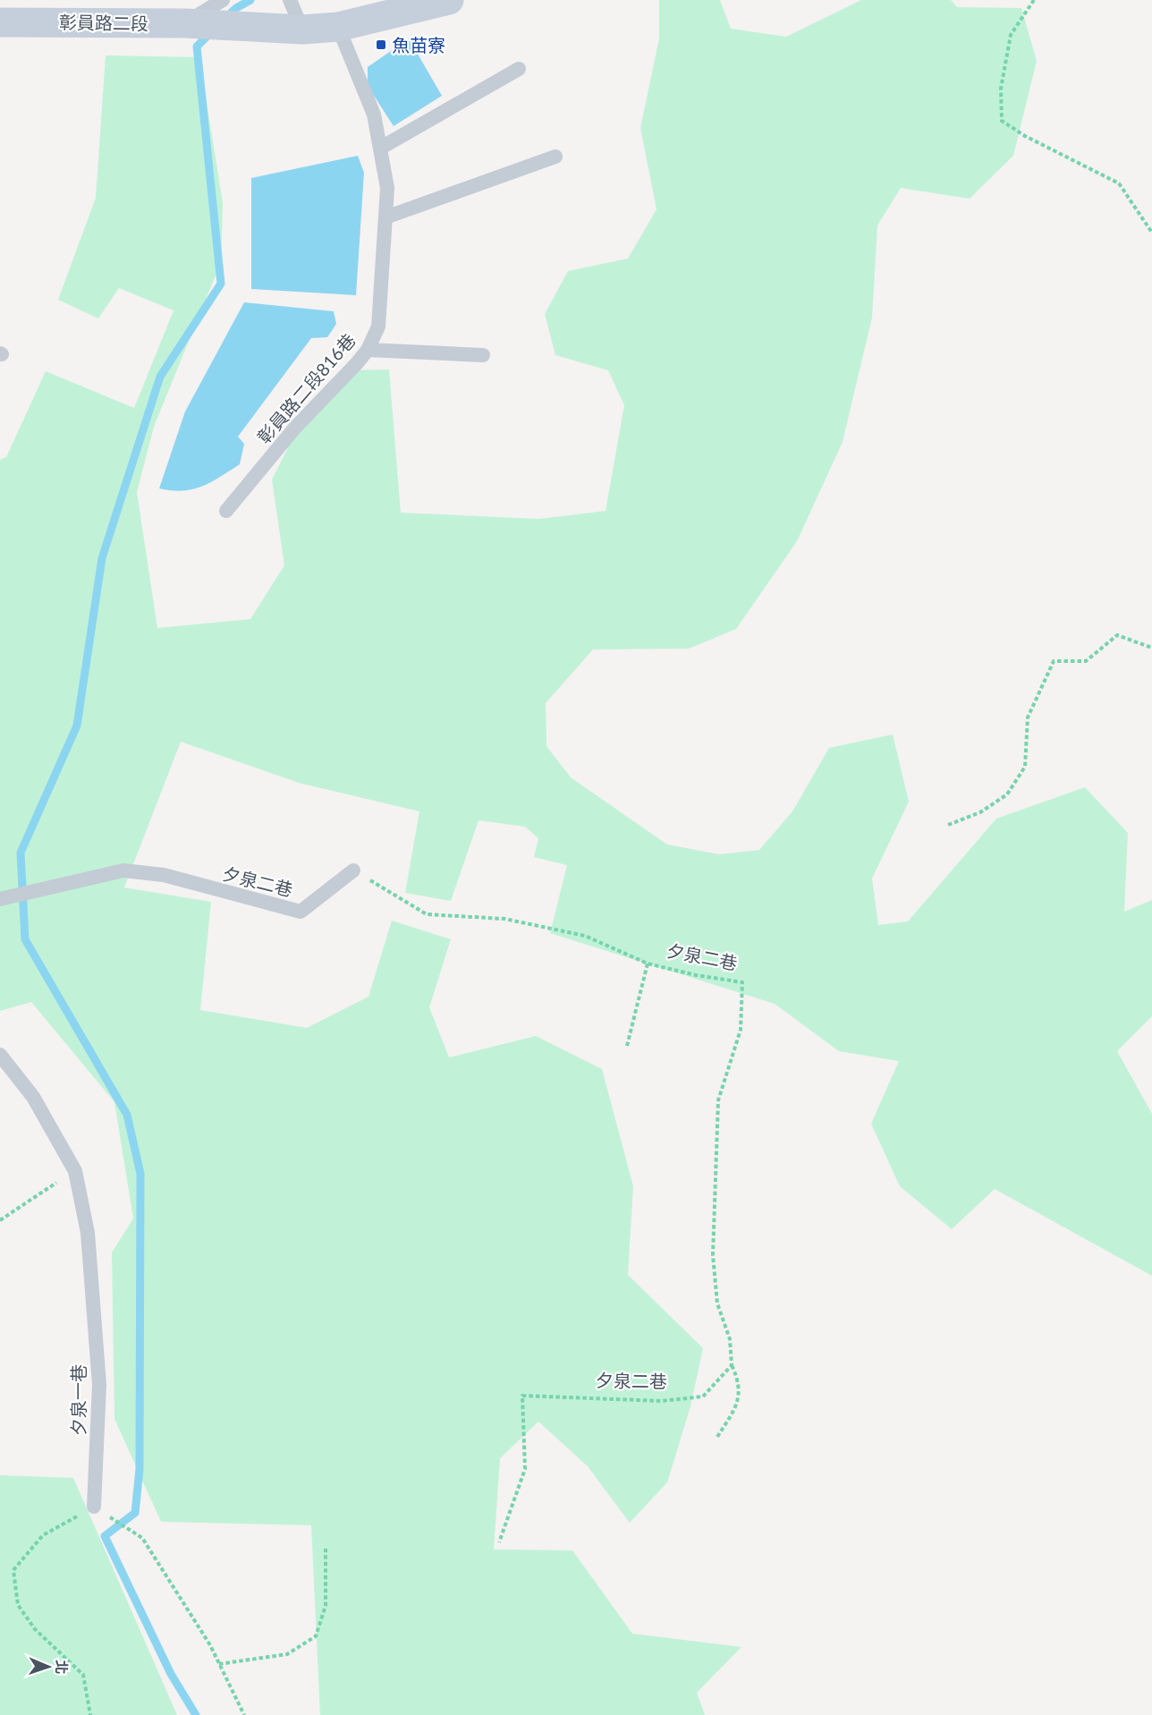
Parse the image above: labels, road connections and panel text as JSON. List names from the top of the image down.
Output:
{
  "streets": {
    "main road": ["彰員路二段"],
    "lane": ["彰員路二段816巷", "夕泉二巷", "夕泉一巷"]
  },
  "places": {
    "transit": ["魚苗寮"]
  },
  "north": "right"
}
